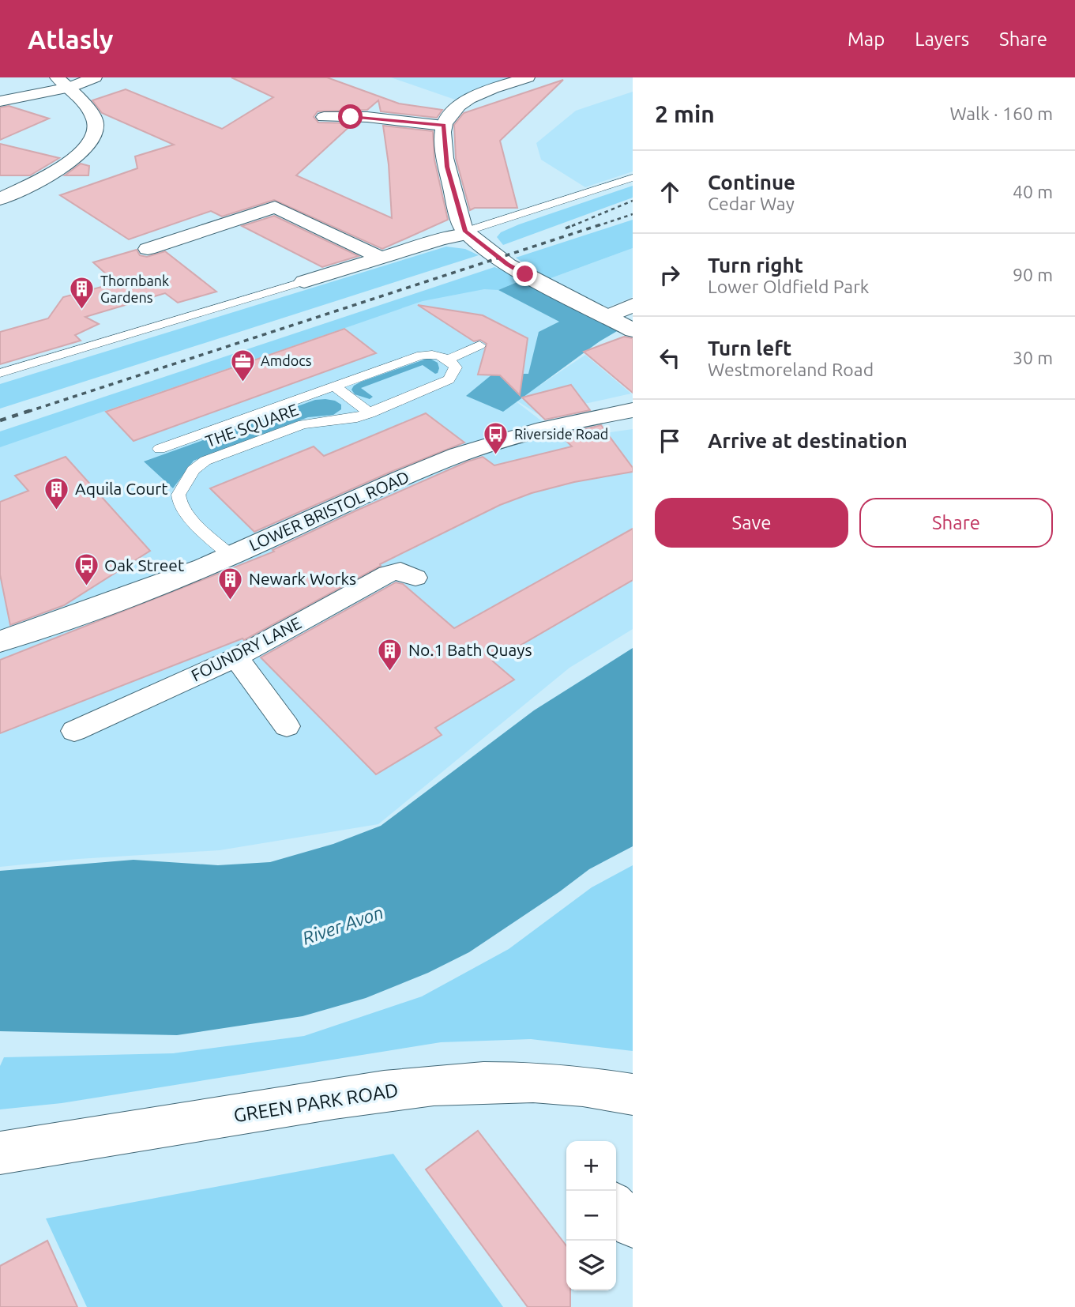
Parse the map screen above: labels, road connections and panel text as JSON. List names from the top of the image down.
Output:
{
  "streets": {
    "main road": ["LOWER BRISTOL ROAD", "GREEN PARK ROAD"],
    "street": ["FOUNDRY LANE"],
    "lane": ["THE SQUARE"]
  },
  "crossings": [
    ["THE SQUARE", "LOWER BRISTOL ROAD"]
  ],
  "water": ["River Avon"],
  "places": {
    "building": [
      "Thornbank Gardens",
      "Aquila Court",
      "Newark Works",
      "No.1 Bath Quays"
    ],
    "office": ["Amdocs"],
    "bus stop": ["Riverside Road", "Oak Street"]
  },
  "page": {
    "header": "Atlasly",
    "nav": ["Map", "Layers", "Share"],
    "heading": ["2 min", "Walk · 160 m"],
    "list": [
      ["Continue", "Cedar Way", "40 m"],
      ["Turn right", "Lower Oldfield Park", "90 m"],
      ["Turn left", "Westmoreland Road", "30 m"],
      "Arrive at destination"
    ],
    "buttons": ["Save", "Share"],
    "map_buttons": ["+", "−"]
  }
}
